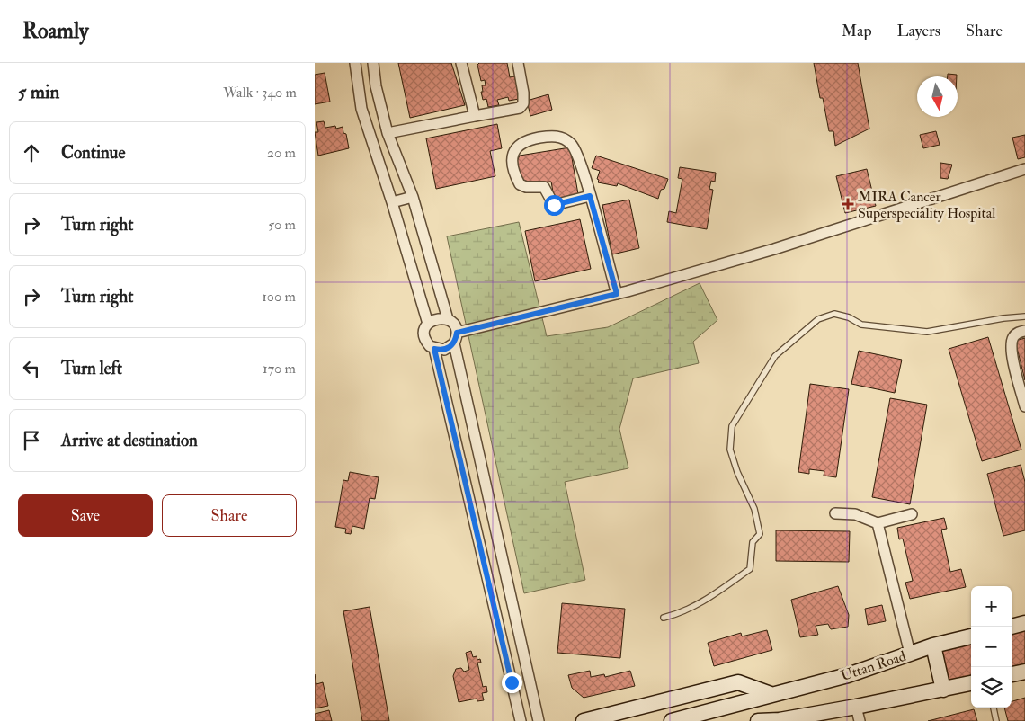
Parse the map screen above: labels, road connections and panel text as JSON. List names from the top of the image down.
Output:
{
  "streets": {
    "main road": ["Uttan Road"]
  },
  "places": {
    "health": ["MIRA Cancer Superspeciality Hospital"]
  },
  "north": "bottom",
  "page": {
    "header": "Roamly",
    "nav": ["Map", "Layers", "Share"],
    "heading": ["5 min", "Walk · 340 m"],
    "list": [
      ["Continue", "20 m"],
      ["Turn right", "50 m"],
      ["Turn right", "100 m"],
      ["Turn left", "170 m"],
      "Arrive at destination"
    ],
    "buttons": ["Save", "Share"],
    "map_buttons": ["+", "−"]
  }
}
